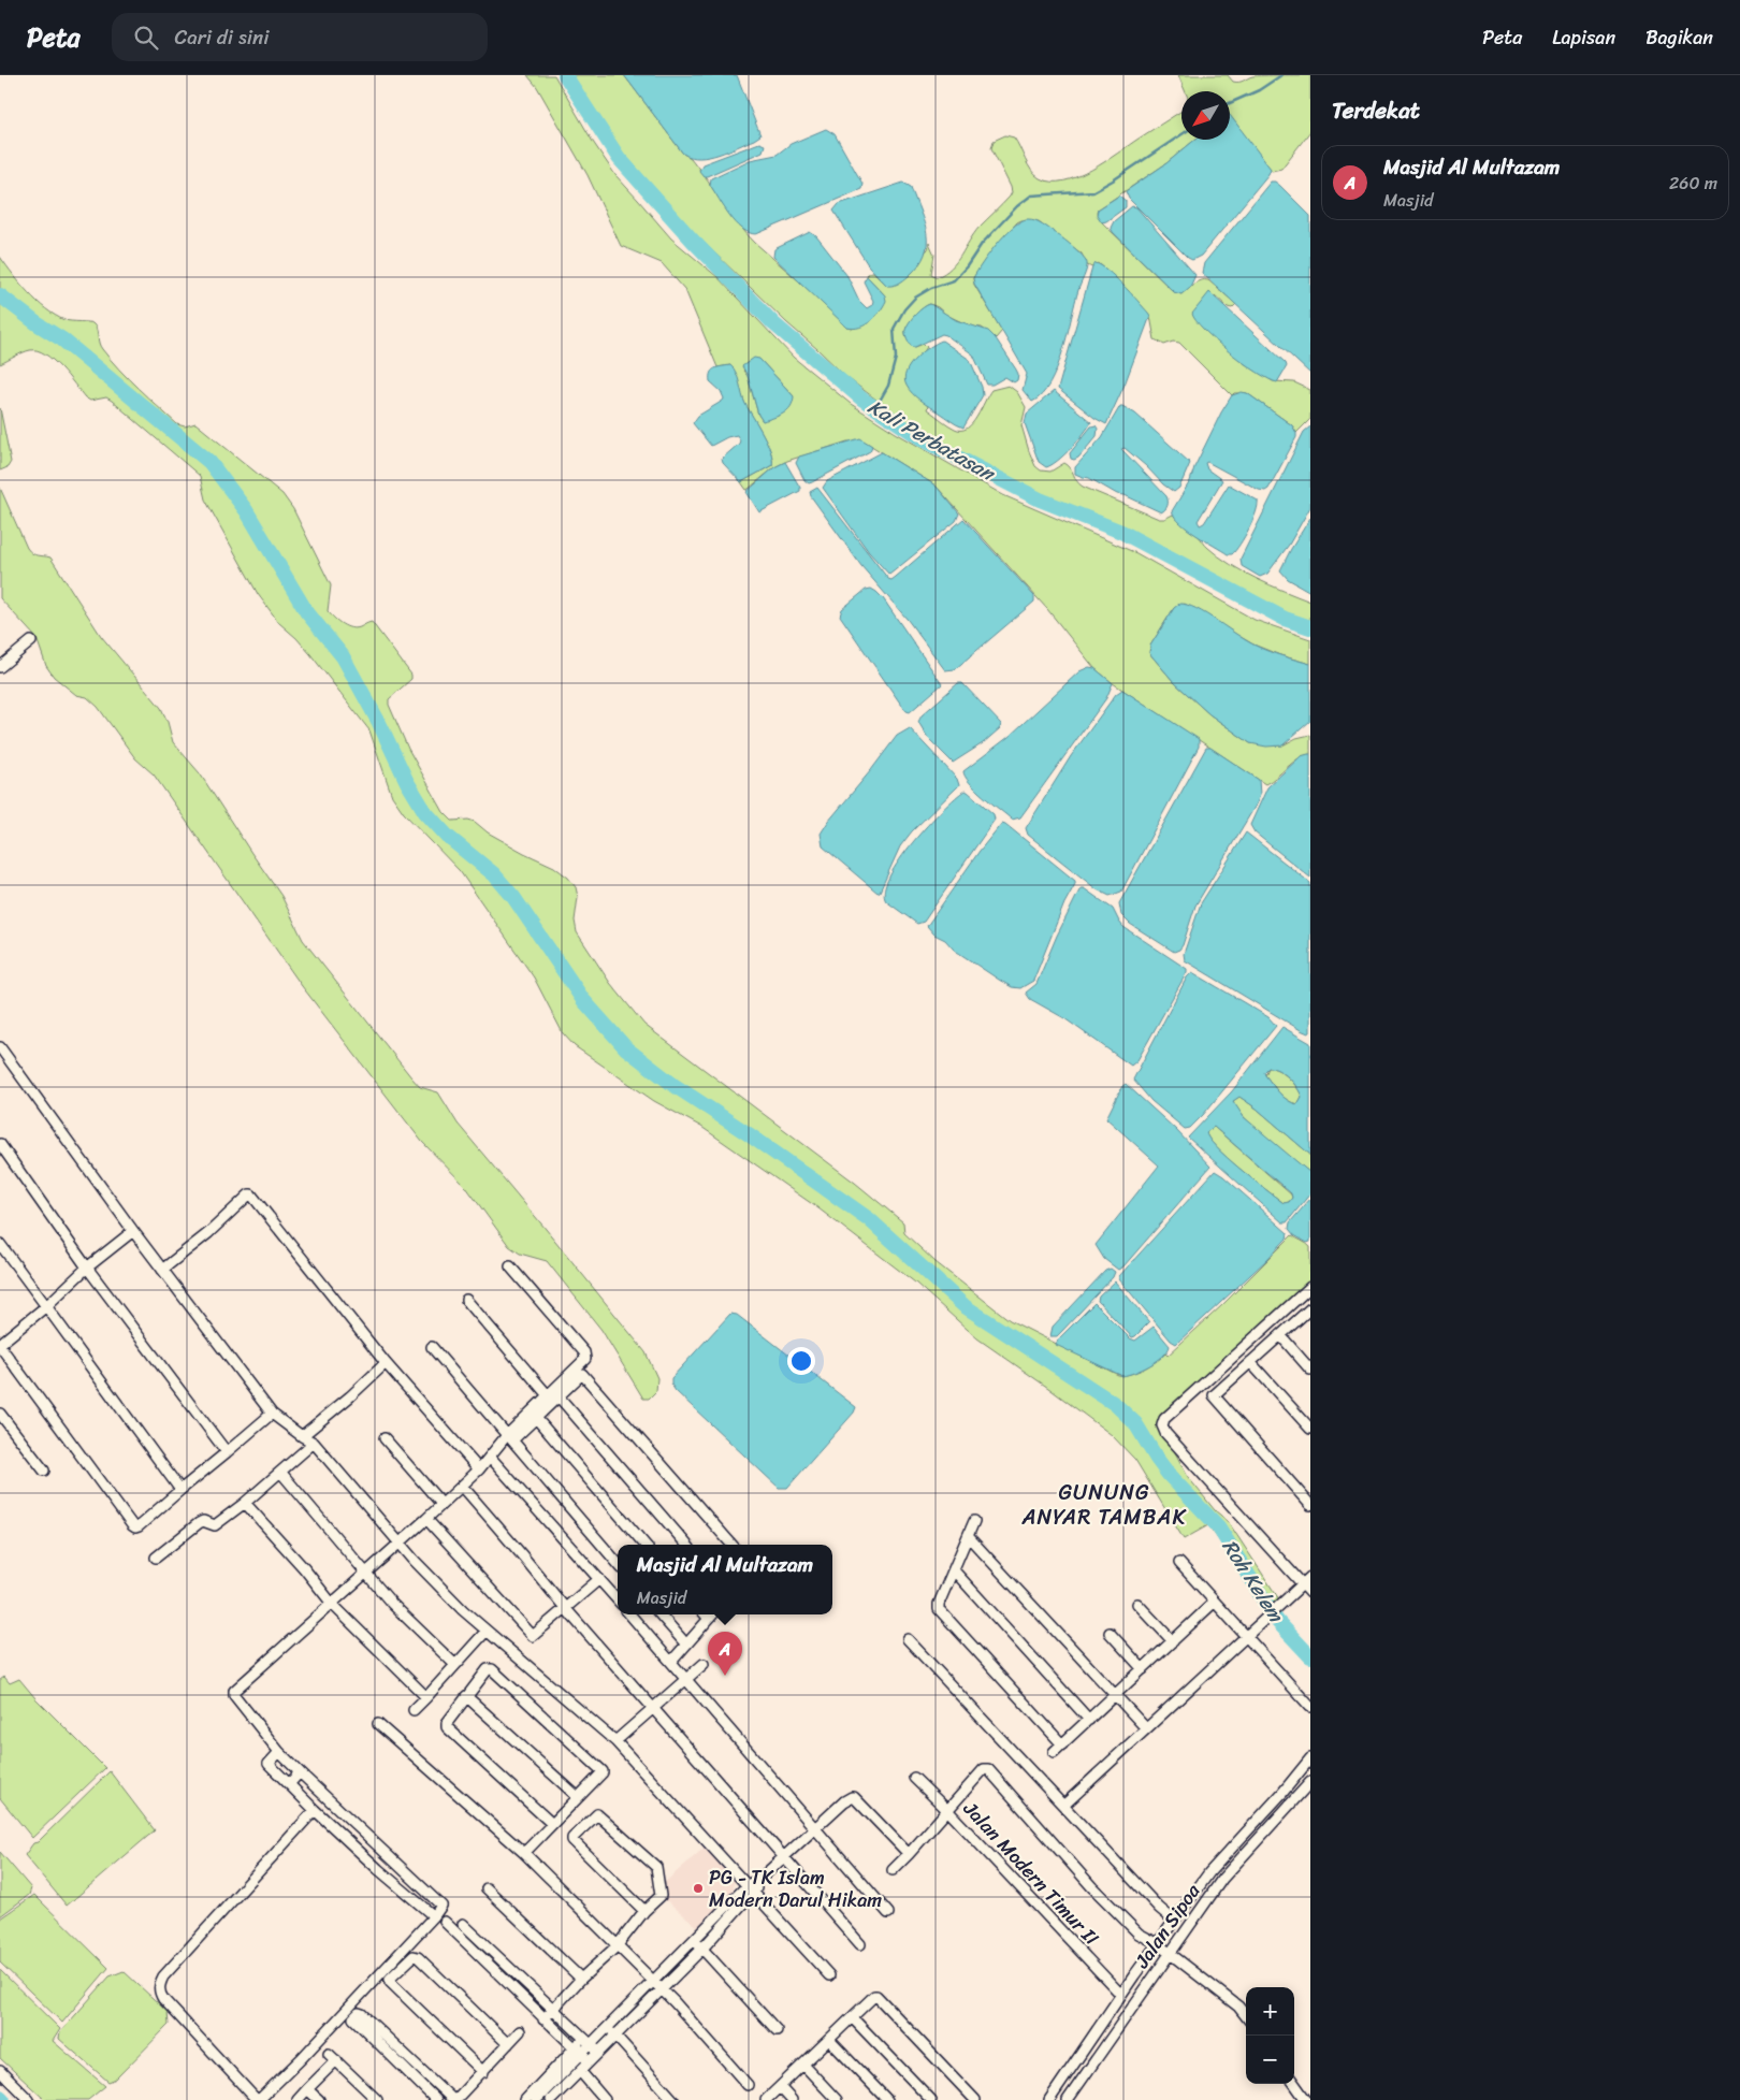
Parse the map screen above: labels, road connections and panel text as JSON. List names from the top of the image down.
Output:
{
  "streets": {
    "street": ["Jalan Modern Timur II", "Jalan Sipoa"]
  },
  "districts": ["GUNUNG ANYAR TAMBAK"],
  "water": ["Kali Perbatasan", "Roh Kelem"],
  "places": ["PG - TK Islam Modern Darul Hikam"],
  "north": "bottom left",
  "page": {
    "header": "Peta",
    "search": "Cari di sini",
    "nav": ["Peta", "Lapisan", "Bagikan"],
    "heading": "Terdekat",
    "list": [
      {
        "mark": "A",
        "name": "Masjid Al Multazam",
        "note": "Masjid",
        "value": "260 m"
      }
    ],
    "popup": ["Masjid Al Multazam", "Masjid"],
    "pins": "A",
    "map_buttons": ["+", "−"]
  }
}
